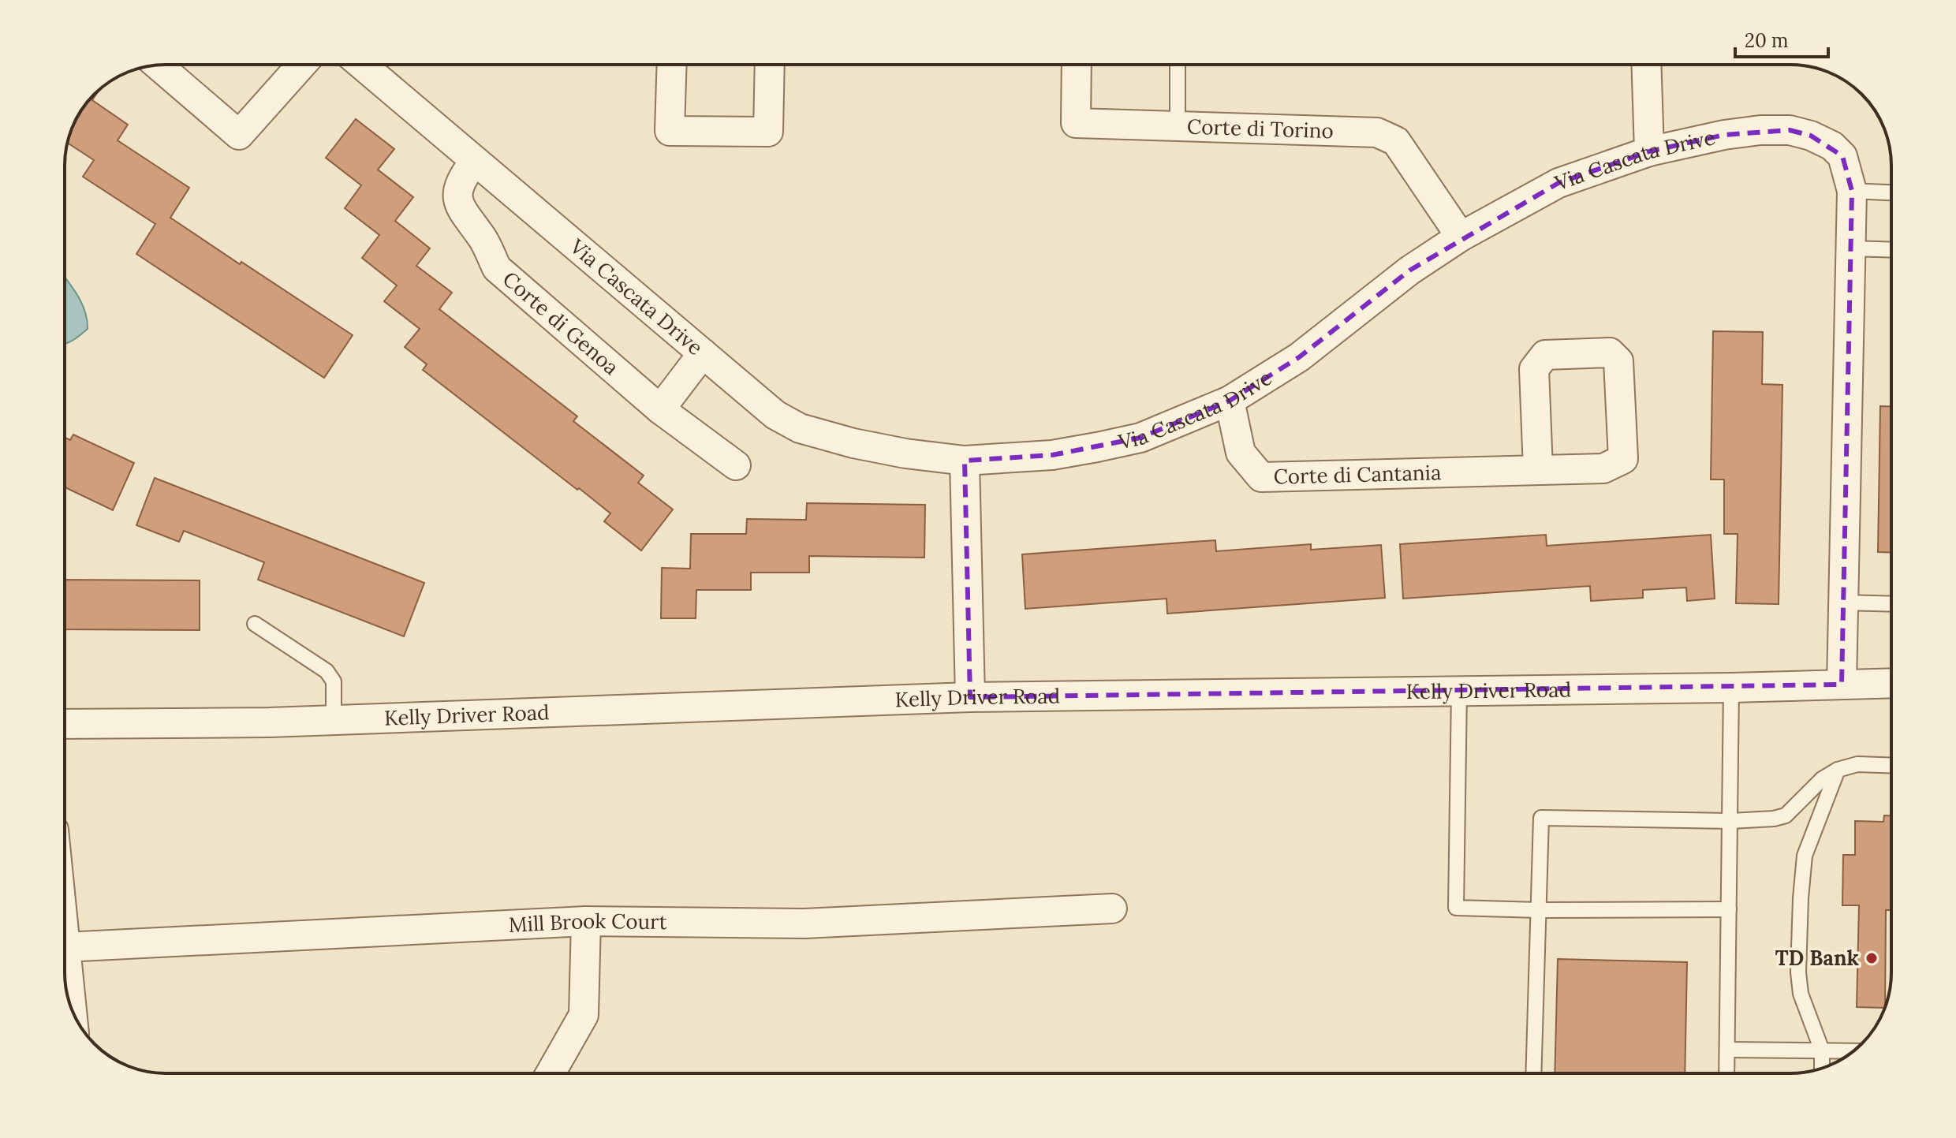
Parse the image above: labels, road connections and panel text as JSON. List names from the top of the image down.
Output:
{
  "streets": {
    "street": [
      "Corte di Torino",
      "Via Cascata Drive",
      "Corte di Genoa",
      "Corte di Cantania",
      "Kelly Driver Road",
      "Mill Brook Court"
    ]
  },
  "crossings": [
    ["Corte di Torino", "Via Cascata Drive"],
    ["Via Cascata Drive", "Corte di Genoa"],
    ["Via Cascata Drive", "Corte di Cantania"],
    ["Via Cascata Drive", "Kelly Driver Road"]
  ],
  "places": ["TD Bank"],
  "scale_bar": "20 m"
}
